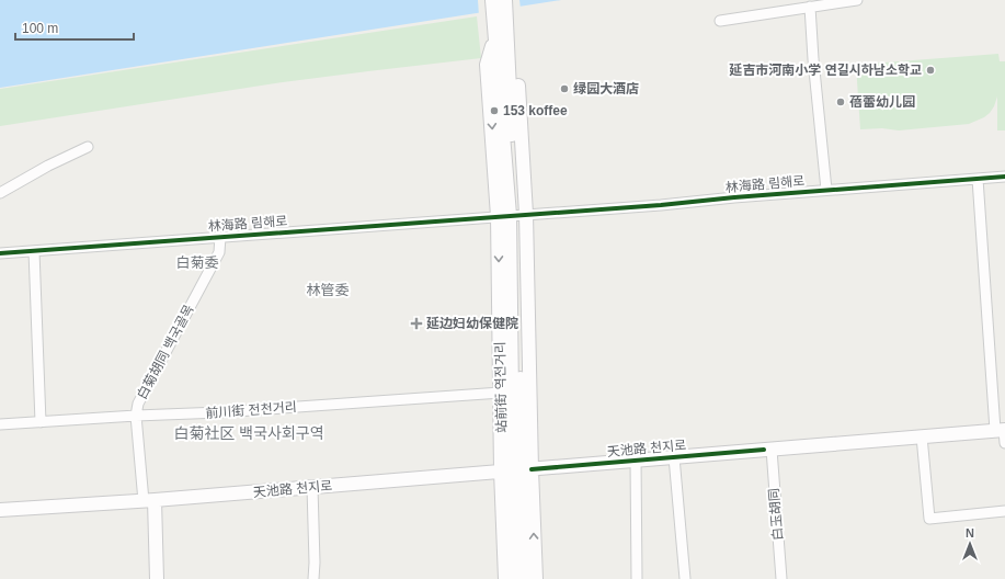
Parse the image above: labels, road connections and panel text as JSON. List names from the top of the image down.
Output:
{
  "streets": {
    "street": [
      "林海路 림해로",
      "白菊胡同 백국골목",
      "站前街 역전거리",
      "前川街 전천거리",
      "天池路 천지로",
      "白玉胡同"
    ]
  },
  "crossings": [
    ["林海路 림해로", "白菊胡同 백국골목"],
    ["林海路 림해로", "站前街 역전거리"],
    ["白菊胡同 백국골목", "前川街 전천거리"],
    ["白菊胡同 백국골목", "天池路 천지로"],
    ["站前街 역전거리", "前川街 전천거리"],
    ["站前街 역전거리", "天池路 천지로"],
    ["天池路 천지로", "白玉胡同"]
  ],
  "districts": ["白菊委", "林管委", "白菊社区 백국사회구역"],
  "places": {
    "other": [
      "延吉市河南小学 연길시하남소학교",
      "绿园大酒店",
      "蓓蕾幼儿园",
      "153 koffee"
    ],
    "health": ["延边妇幼保健院"]
  },
  "scale_bar": "100 m",
  "north": "top"
}
